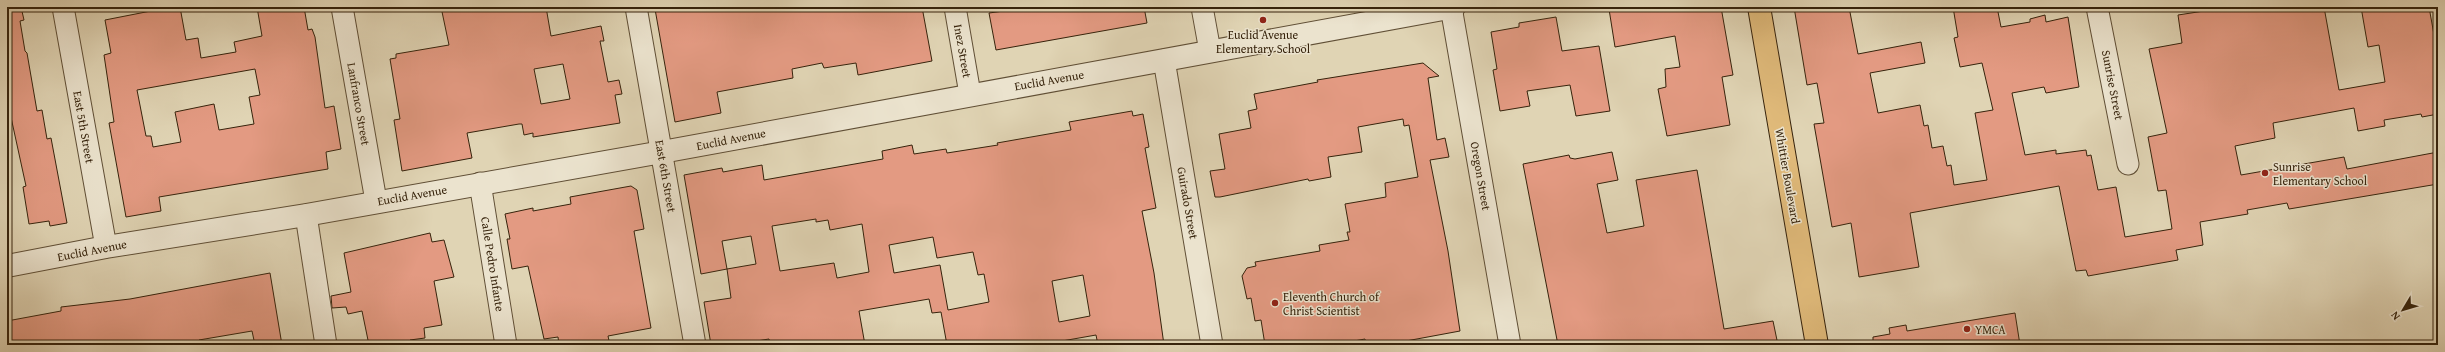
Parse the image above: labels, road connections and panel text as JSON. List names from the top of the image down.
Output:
{
  "streets": {
    "main road": ["Whittier Boulevard"],
    "street": [
      "Inez Street",
      "Euclid Avenue",
      "Sunrise Street",
      "Lanfranco Street",
      "East 5th Street",
      "East 6th Street",
      "Oregon Street",
      "Guirado Street",
      "Calle Pedro Infante"
    ]
  },
  "crossings": [
    ["Inez Street", "Euclid Avenue"],
    ["Euclid Avenue", "Lanfranco Street"],
    ["Euclid Avenue", "East 5th Street"],
    ["Euclid Avenue", "East 6th Street"],
    ["Euclid Avenue", "Oregon Street"],
    ["Euclid Avenue", "Guirado Street"],
    ["Euclid Avenue", "Calle Pedro Infante"]
  ],
  "places": [
    "Euclid Avenue Elementary School",
    "Sunrise Elementary School",
    "Eleventh Church of Christ Scientist",
    "YMCA"
  ],
  "north": "bottom left"
}
